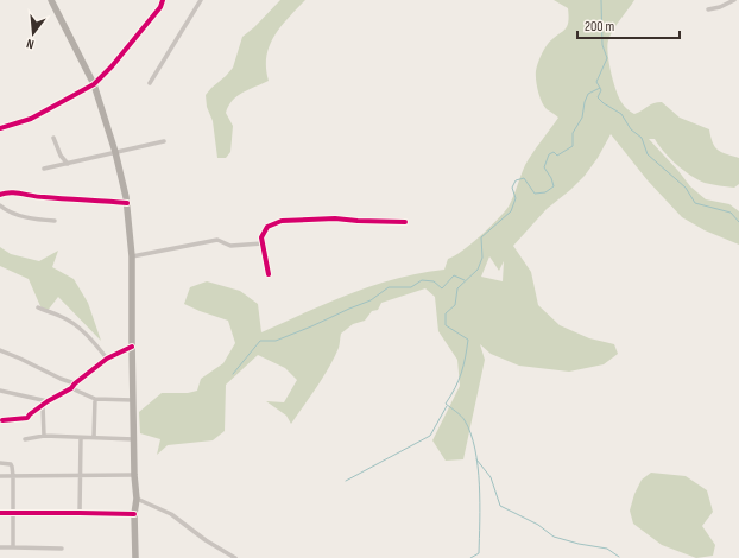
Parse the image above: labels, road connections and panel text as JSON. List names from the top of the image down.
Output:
{
  "scale_bar": "200 m",
  "north": "bottom"
}
